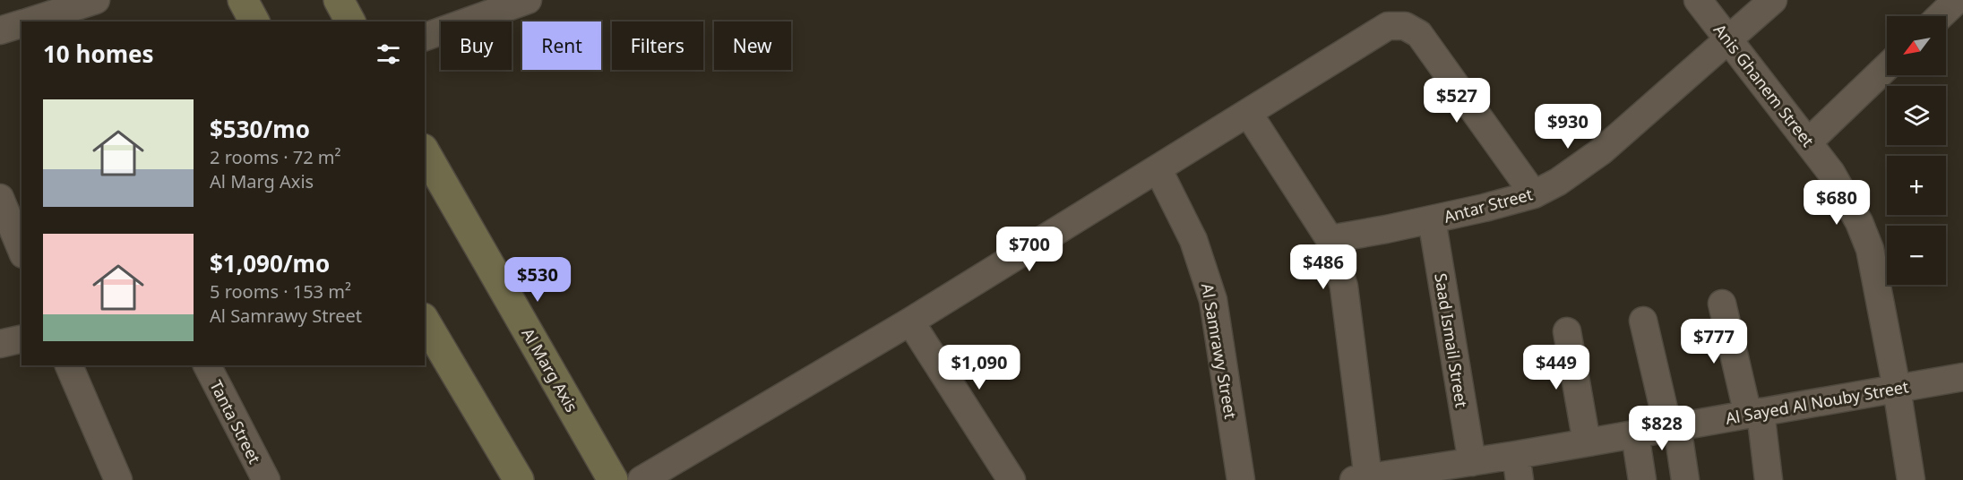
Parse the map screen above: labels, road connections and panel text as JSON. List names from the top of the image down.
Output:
{
  "streets": {
    "main road": ["Al Marg Axis"],
    "street": [
      "Anis Ghanem Street",
      "Antar Street",
      "Saad Ismail Street",
      "Al Samrawy Street",
      "Al Sayed Al Nouby Street",
      "Tanta Street"
    ]
  },
  "crossings": [
    ["Anis Ghanem Street", "Antar Street"],
    ["Anis Ghanem Street", "Al Sayed Al Nouby Street"],
    ["Antar Street", "Saad Ismail Street"],
    ["Saad Ismail Street", "Al Sayed Al Nouby Street"]
  ],
  "north": "bottom left",
  "page": {
    "map_buttons": ["+", "−"],
    "chip": [
      "Buy",
      "Rent",
      "Filters",
      "New"
    ],
    "heading": "10 homes",
    "price": [
      "$527",
      "$930",
      "$680",
      "$700",
      "$486",
      "$530",
      "$777",
      "$1,090",
      "$449",
      "$828"
    ],
    "list": [
      {
        "name": "$530/mo",
        "note": "2 rooms · 72 m² · Al Marg Axis"
      },
      {
        "name": "$1,090/mo",
        "note": "5 rooms · 153 m² · Al Samrawy Street"
      }
    ]
  }
}
